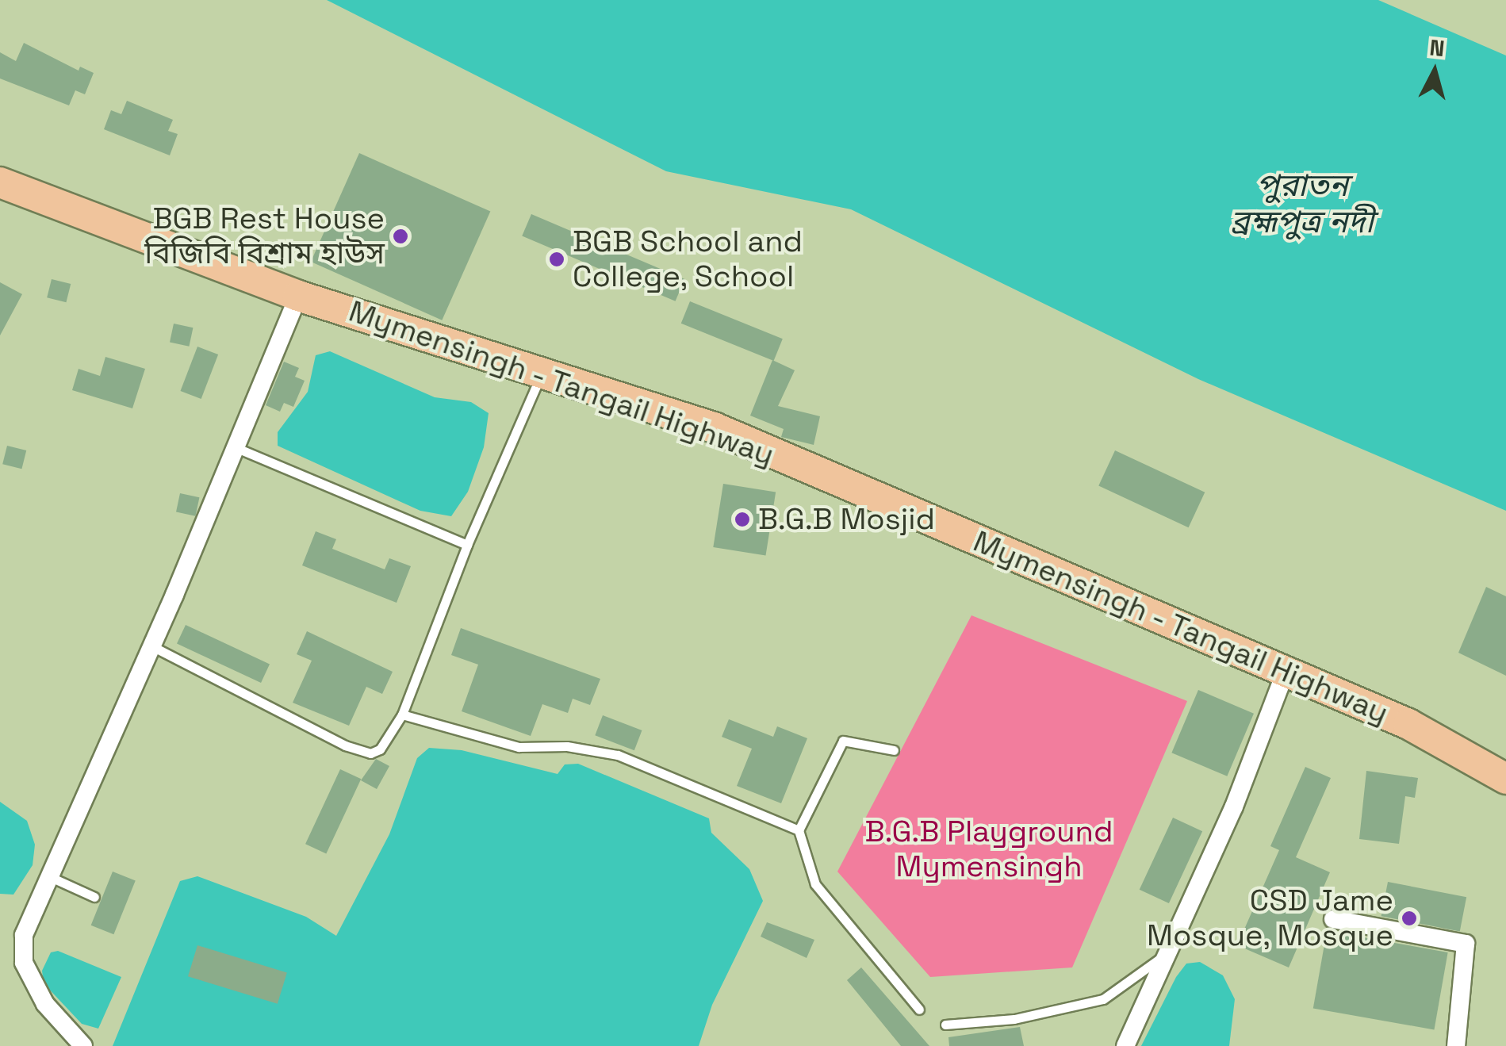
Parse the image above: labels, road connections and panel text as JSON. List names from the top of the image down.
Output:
{
  "streets": {
    "highway": ["Mymensingh - Tangail Highway"]
  },
  "water": ["পুরাতন ব্রহ্মপুত্র নদী"],
  "parks": ["B.G.B Playground Mymensingh"],
  "places": [
    "BGB Rest House বিজিবি বিশ্রাম হাউস",
    "BGB School and College, School",
    "B.G.B Mosjid",
    "CSD Jame Mosque, Mosque"
  ],
  "north": "top"
}
